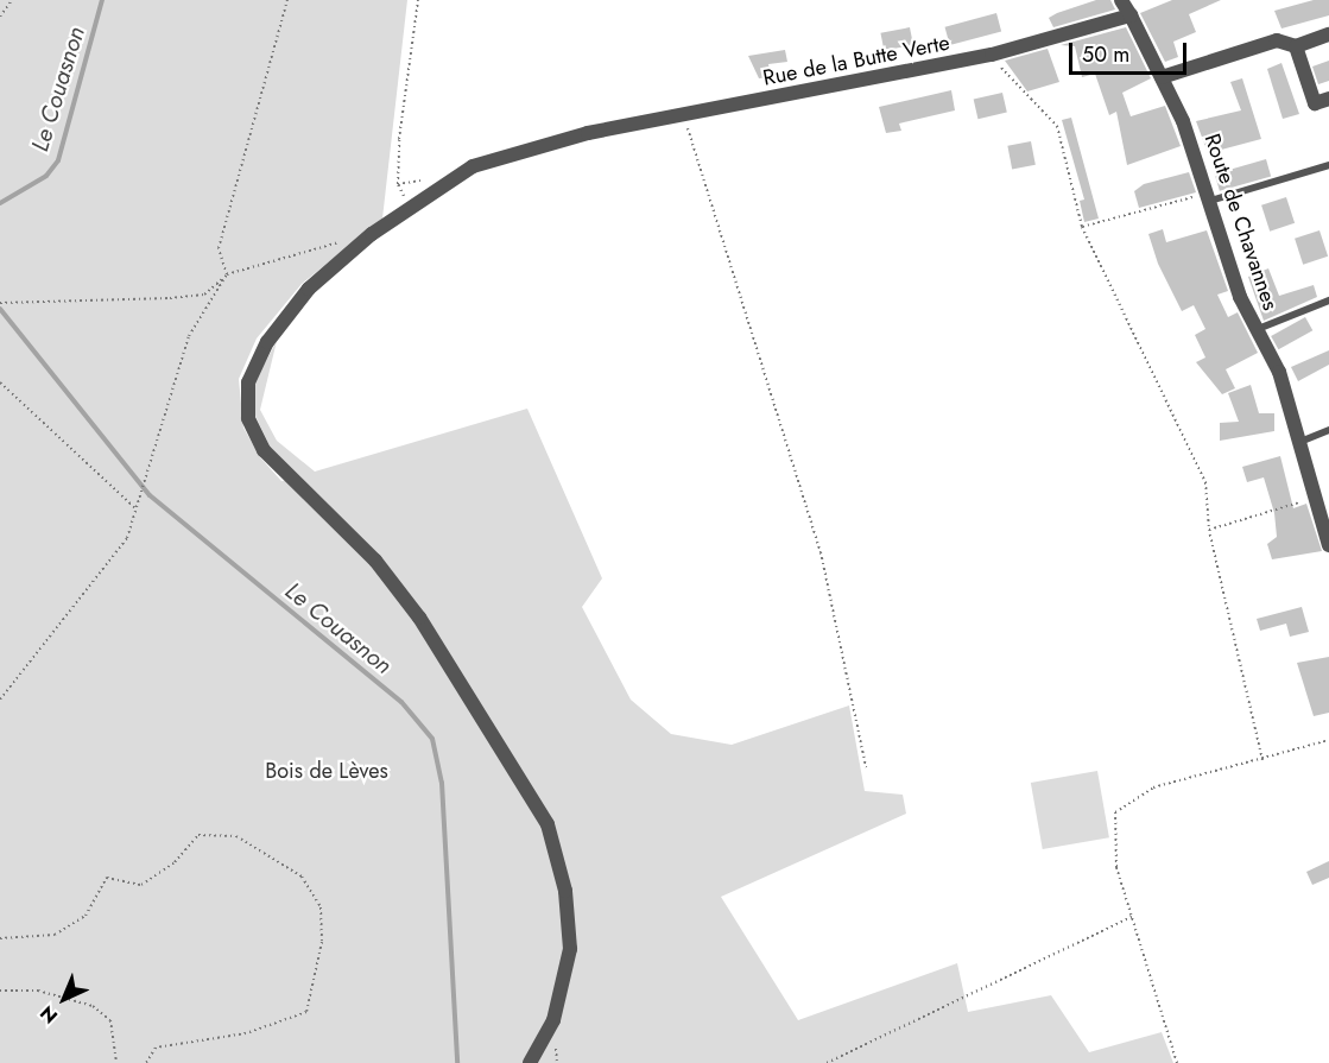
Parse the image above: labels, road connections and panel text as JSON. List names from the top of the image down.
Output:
{
  "streets": {
    "street": ["Rue de la Butte Verte", "Route de Chavannes"]
  },
  "crossings": [
    ["Rue de la Butte Verte", "Route de Chavannes"]
  ],
  "water": ["Le Couasnon"],
  "parks": ["Bois de Lèves"],
  "scale_bar": "50 m",
  "north": "bottom left"
}
